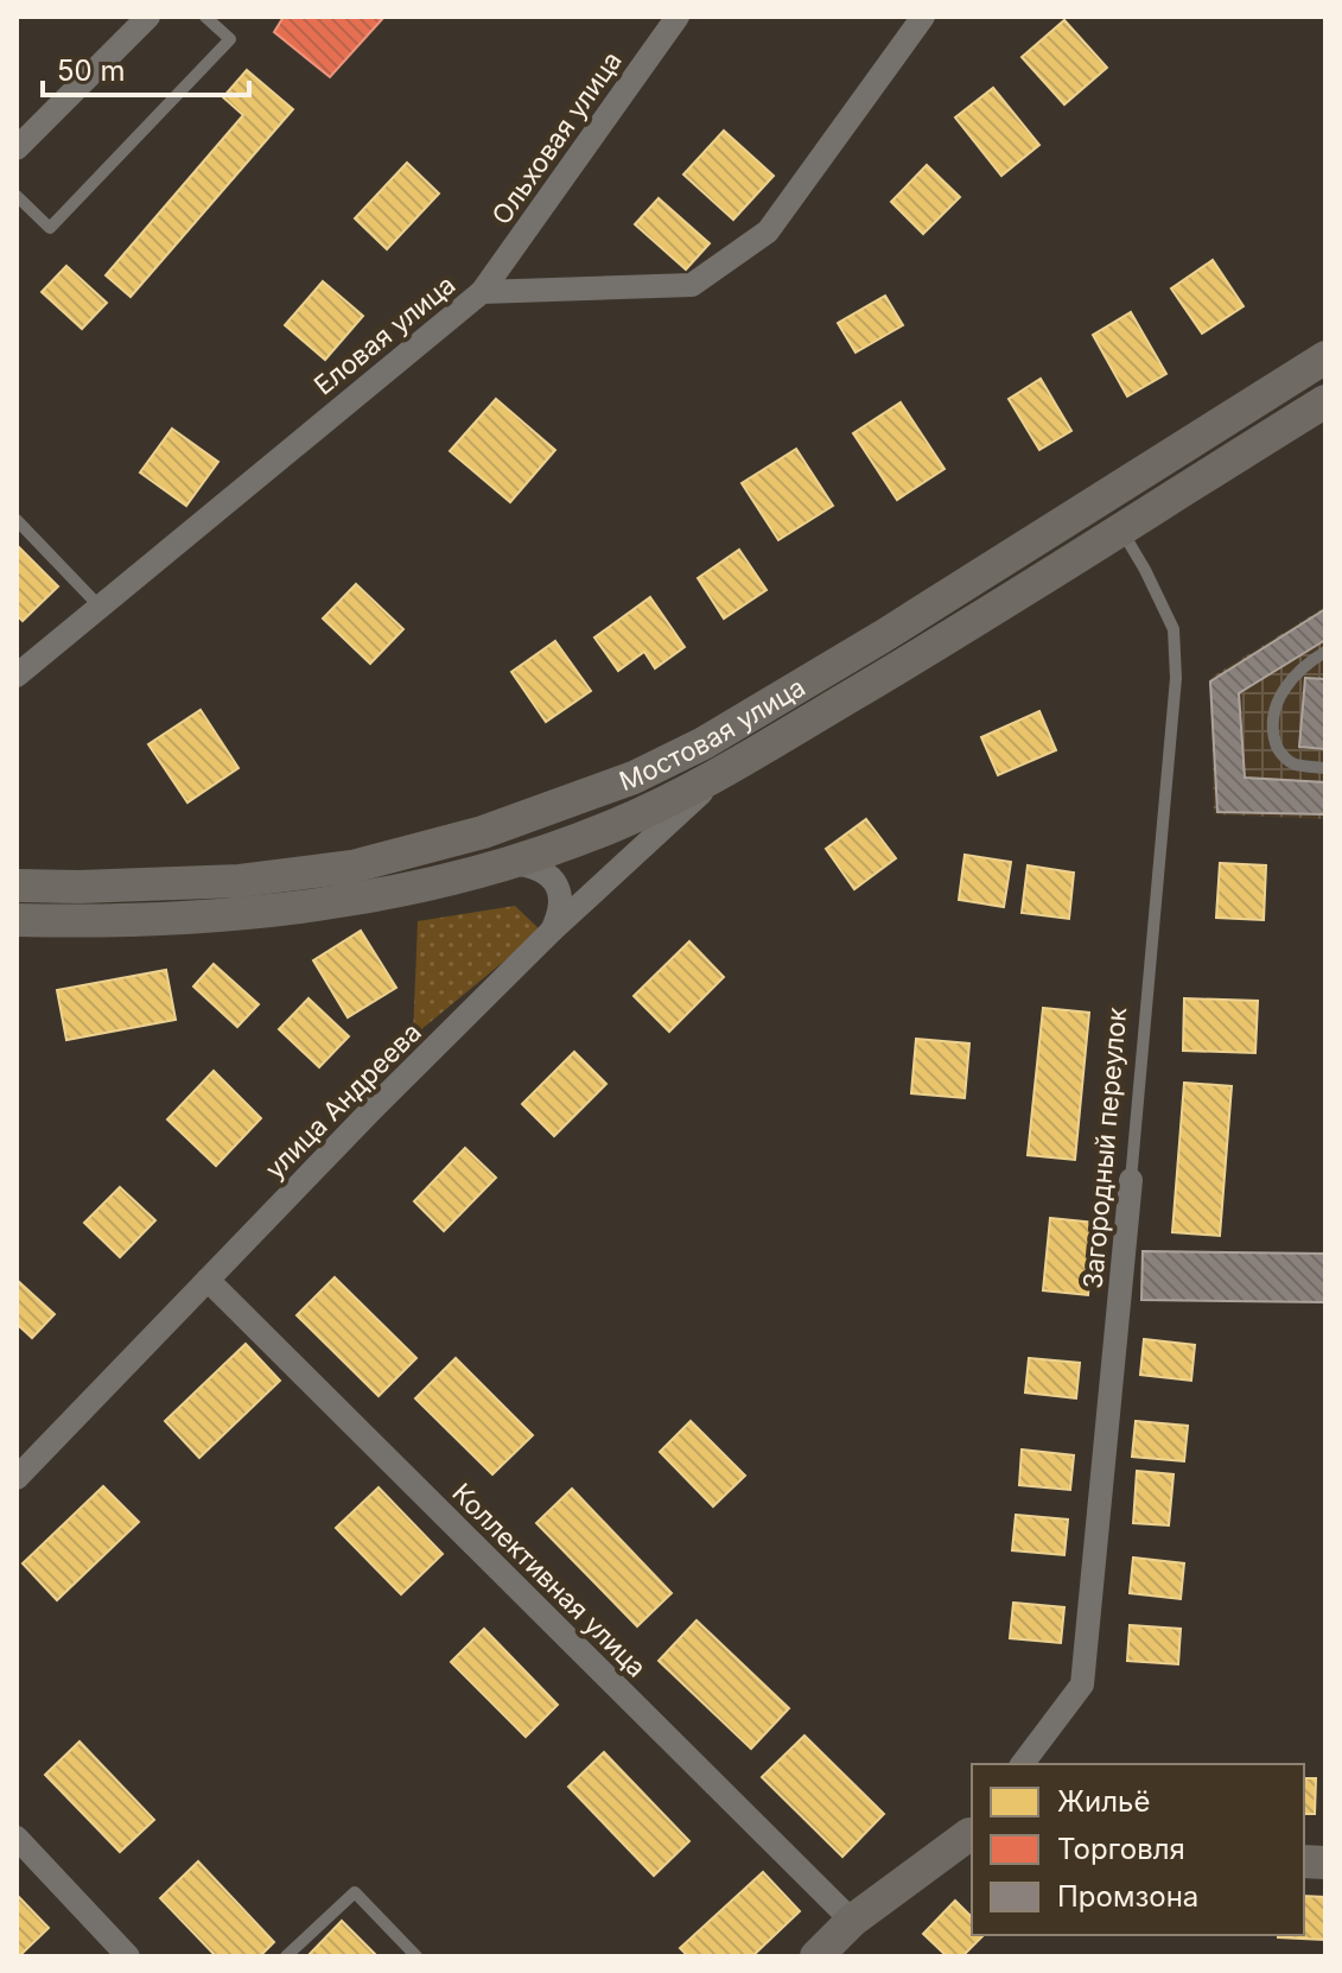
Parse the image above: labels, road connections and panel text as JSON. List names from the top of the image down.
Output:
{
  "streets": {
    "main road": ["Мостовая улица"],
    "street": [
      "Ольховая улица",
      "Еловая улица",
      "улица Андреева",
      "Загородный переулок",
      "Коллективная улица"
    ]
  },
  "crossings": [
    ["Ольховая улица", "Еловая улица"],
    ["Мостовая улица", "улица Андреева"],
    ["Мостовая улица", "Загородный переулок"],
    ["улица Андреева", "Коллективная улица"]
  ],
  "legend": ["Жильё", "Торговля", "Промзона"],
  "scale_bar": "50 m"
}
